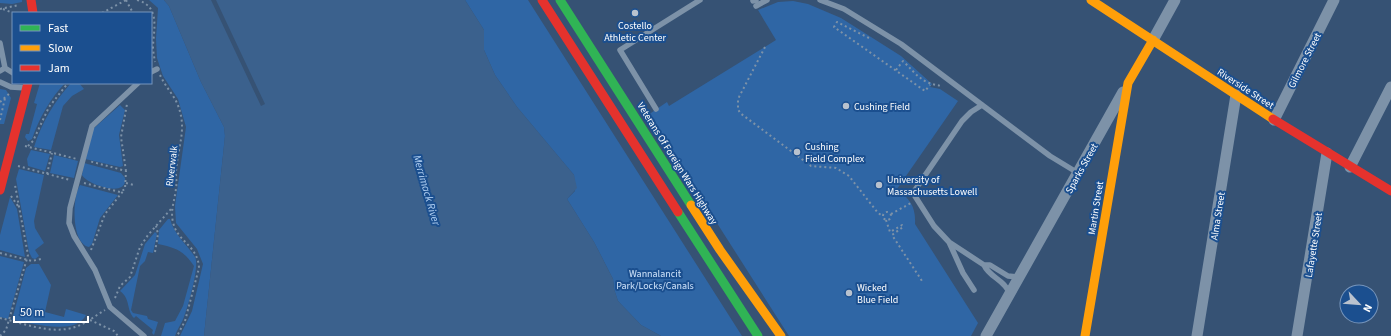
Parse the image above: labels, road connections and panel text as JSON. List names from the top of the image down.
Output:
{
  "streets": {
    "main road": [
      "Riverside Street",
      "Veterans Of Foreign Wars Highway",
      "Sparks Street",
      "Martin Street"
    ],
    "street": ["Gilmore Street", "Alma Street", "Lafayette Street"],
    "path": ["Riverwalk"]
  },
  "crossings": [
    ["Gilmore Street", "Riverside Street"],
    ["Riverside Street", "Sparks Street"],
    ["Riverside Street", "Alma Street"],
    ["Riverside Street", "Lafayette Street"],
    ["Sparks Street", "Martin Street"]
  ],
  "water": ["Merrimack River"],
  "parks": ["Wannalancit Park/Locks/Canals"],
  "places": [
    "Costello Athletic Center",
    "Cushing Field",
    "Cushing Field Complex",
    "University of Massachusetts Lowell",
    "Wicked Blue Field"
  ],
  "legend": ["Fast", "Slow", "Jam"],
  "scale_bar": "50 m",
  "north": "bottom right"
}
